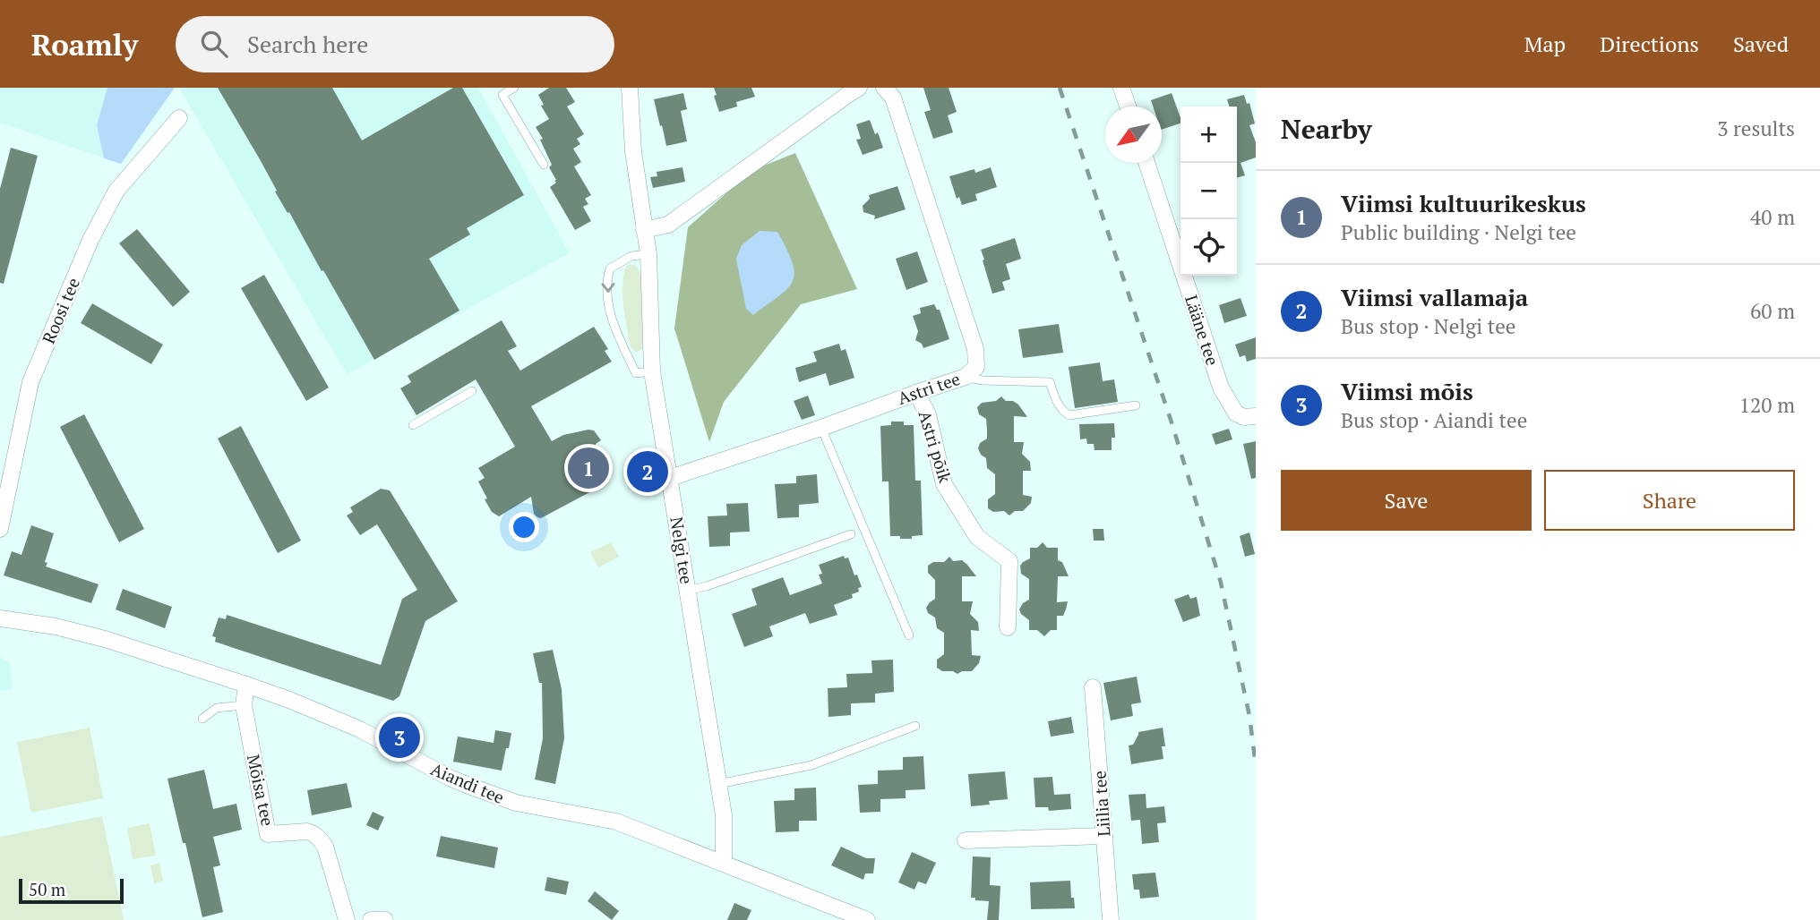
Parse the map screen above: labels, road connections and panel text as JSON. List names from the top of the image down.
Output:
{
  "streets": {
    "street": [
      "Roosi tee",
      "Lääne tee",
      "Astri tee",
      "Astri põik",
      "Nelgi tee",
      "Aiandi tee",
      "Mõisa tee",
      "Liilia tee"
    ]
  },
  "crossings": [
    ["Astri tee", "Astri põik"],
    ["Astri tee", "Nelgi tee"],
    ["Nelgi tee", "Aiandi tee"],
    ["Aiandi tee", "Mõisa tee"]
  ],
  "scale_bar": "50 m",
  "north": "bottom left",
  "page": {
    "header": "Roamly",
    "search": "Search here",
    "nav": ["Map", "Directions", "Saved"],
    "heading": ["Nearby", "3 results"],
    "map_buttons": ["+", "−"],
    "list": [
      {
        "mark": "1",
        "name": "Viimsi kultuurikeskus",
        "note": "Public building · Nelgi tee",
        "value": "40 m"
      },
      {
        "mark": "2",
        "name": "Viimsi vallamaja",
        "note": "Bus stop · Nelgi tee",
        "value": "60 m"
      },
      {
        "mark": "3",
        "name": "Viimsi mõis",
        "note": "Bus stop · Aiandi tee",
        "value": "120 m"
      }
    ],
    "pins": ["1", "2", "3"],
    "buttons": ["Save", "Share"],
    "scale": "50 m"
  }
}
